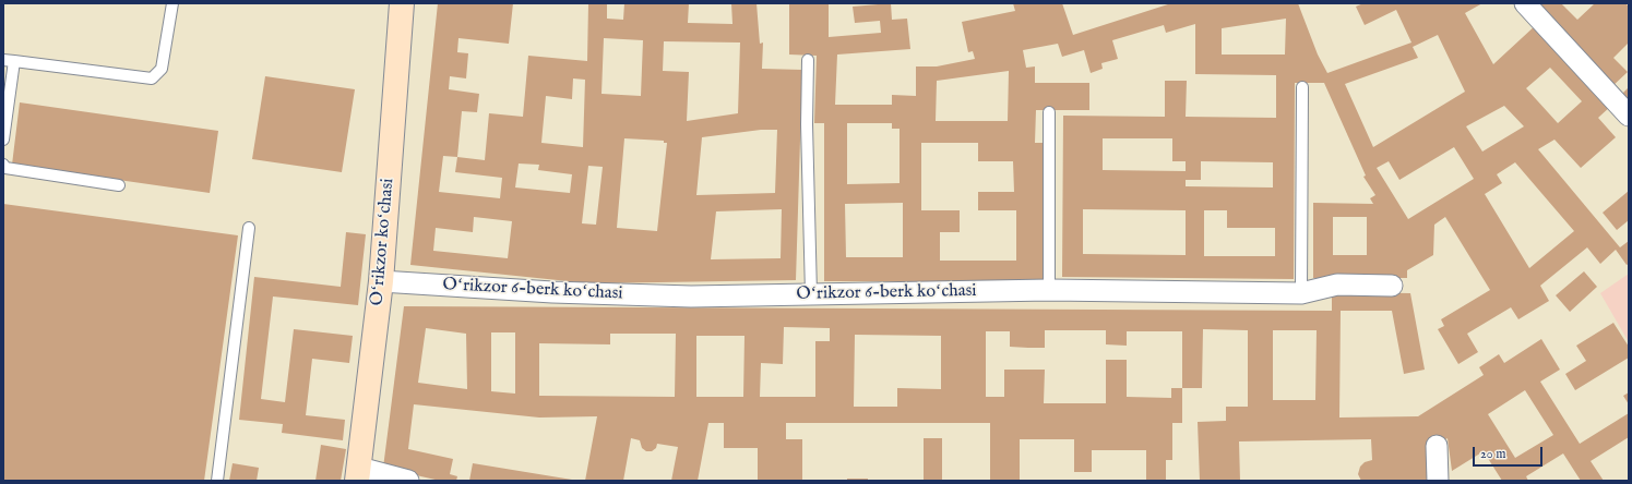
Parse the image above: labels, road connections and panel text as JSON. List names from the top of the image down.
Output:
{
  "streets": {
    "main road": ["Oʻrikzor koʻchasi"],
    "street": ["Oʻrikzor 6-berk koʻchasi"]
  },
  "crossings": [
    ["Oʻrikzor koʻchasi", "Oʻrikzor 6-berk koʻchasi"]
  ],
  "scale_bar": "20 m"
}
